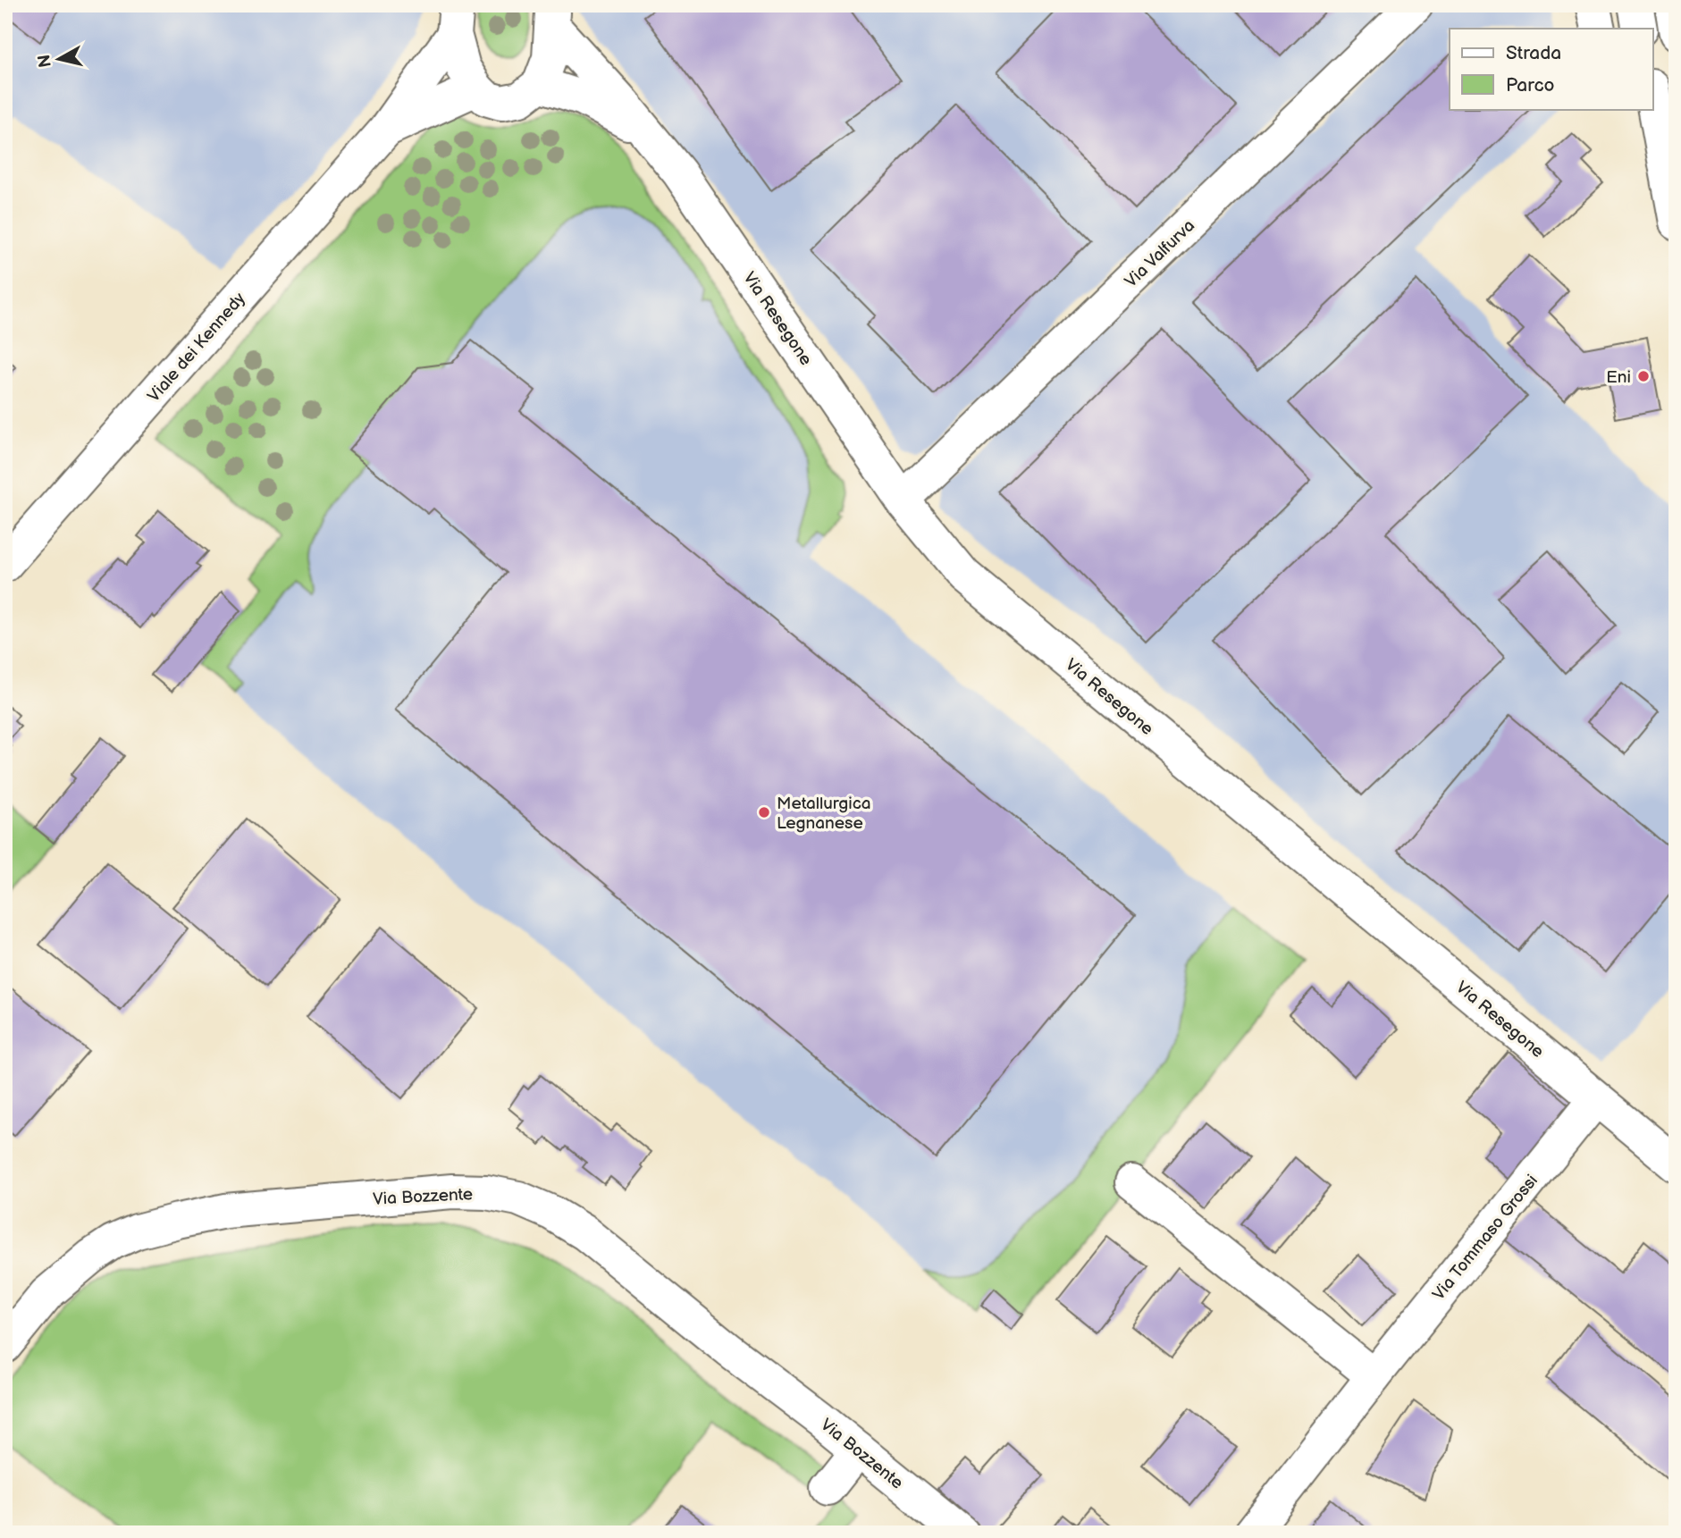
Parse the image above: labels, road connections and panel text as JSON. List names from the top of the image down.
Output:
{
  "streets": {
    "street": [
      "Via Valfurva",
      "Via Resegone",
      "Viale dei Kennedy",
      "Via Bozzente",
      "Via Tommaso Grossi"
    ]
  },
  "crossings": [
    ["Via Valfurva", "Via Resegone"],
    ["Via Resegone", "Via Tommaso Grossi"]
  ],
  "places": ["Eni", "Metallurgica Legnanese"],
  "legend": ["Strada", "Parco"],
  "north": "left"
}
